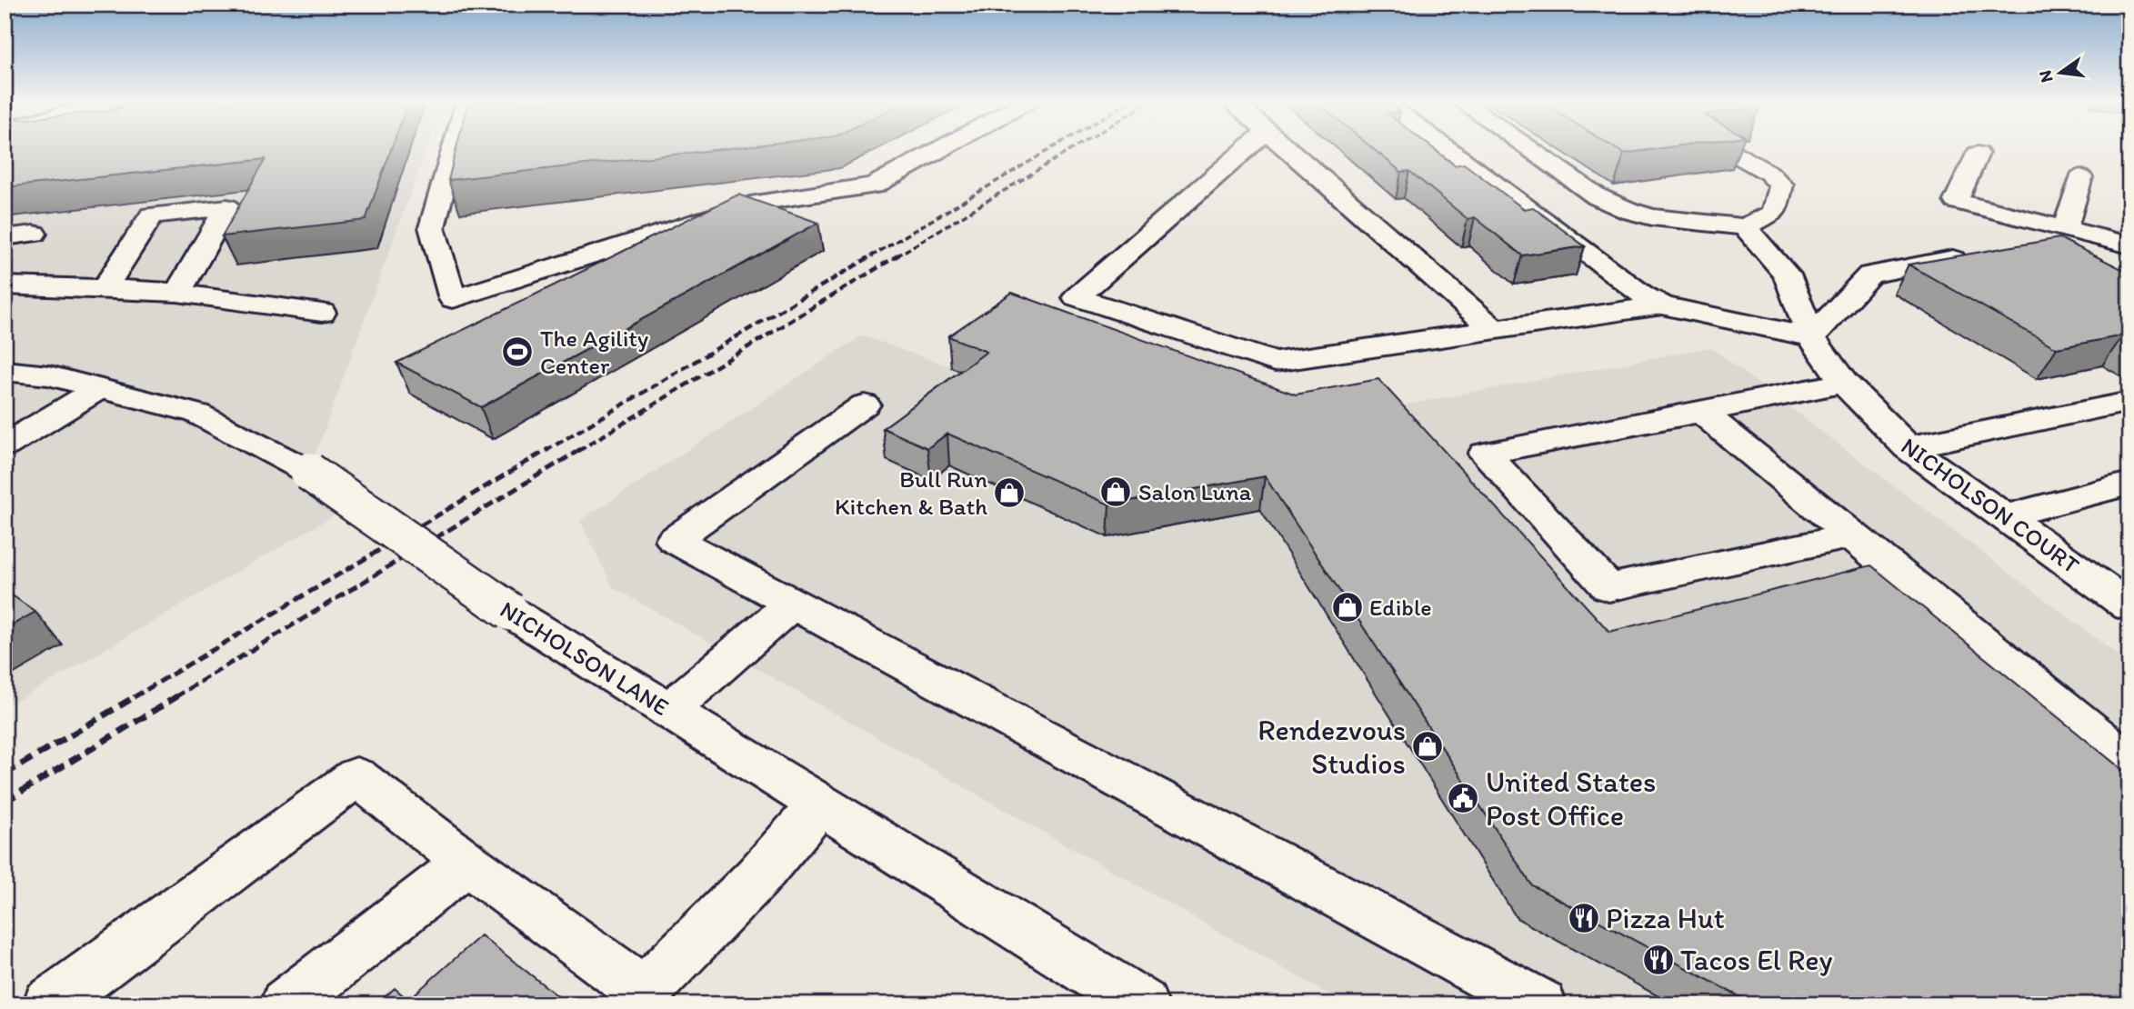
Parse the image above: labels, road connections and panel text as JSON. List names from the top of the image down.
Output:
{
  "streets": {
    "main road": ["NICHOLSON COURT", "NICHOLSON LANE"]
  },
  "places": {
    "sports": ["The Agility Center"],
    "shop": [
      "Salon Luna",
      "Bull Run Kitchen & Bath",
      "Edible",
      "Rendezvous Studios"
    ],
    "public building": ["United States Post Office"],
    "restaurant": ["Pizza Hut", "Tacos El Rey"]
  },
  "north": "left"
}
